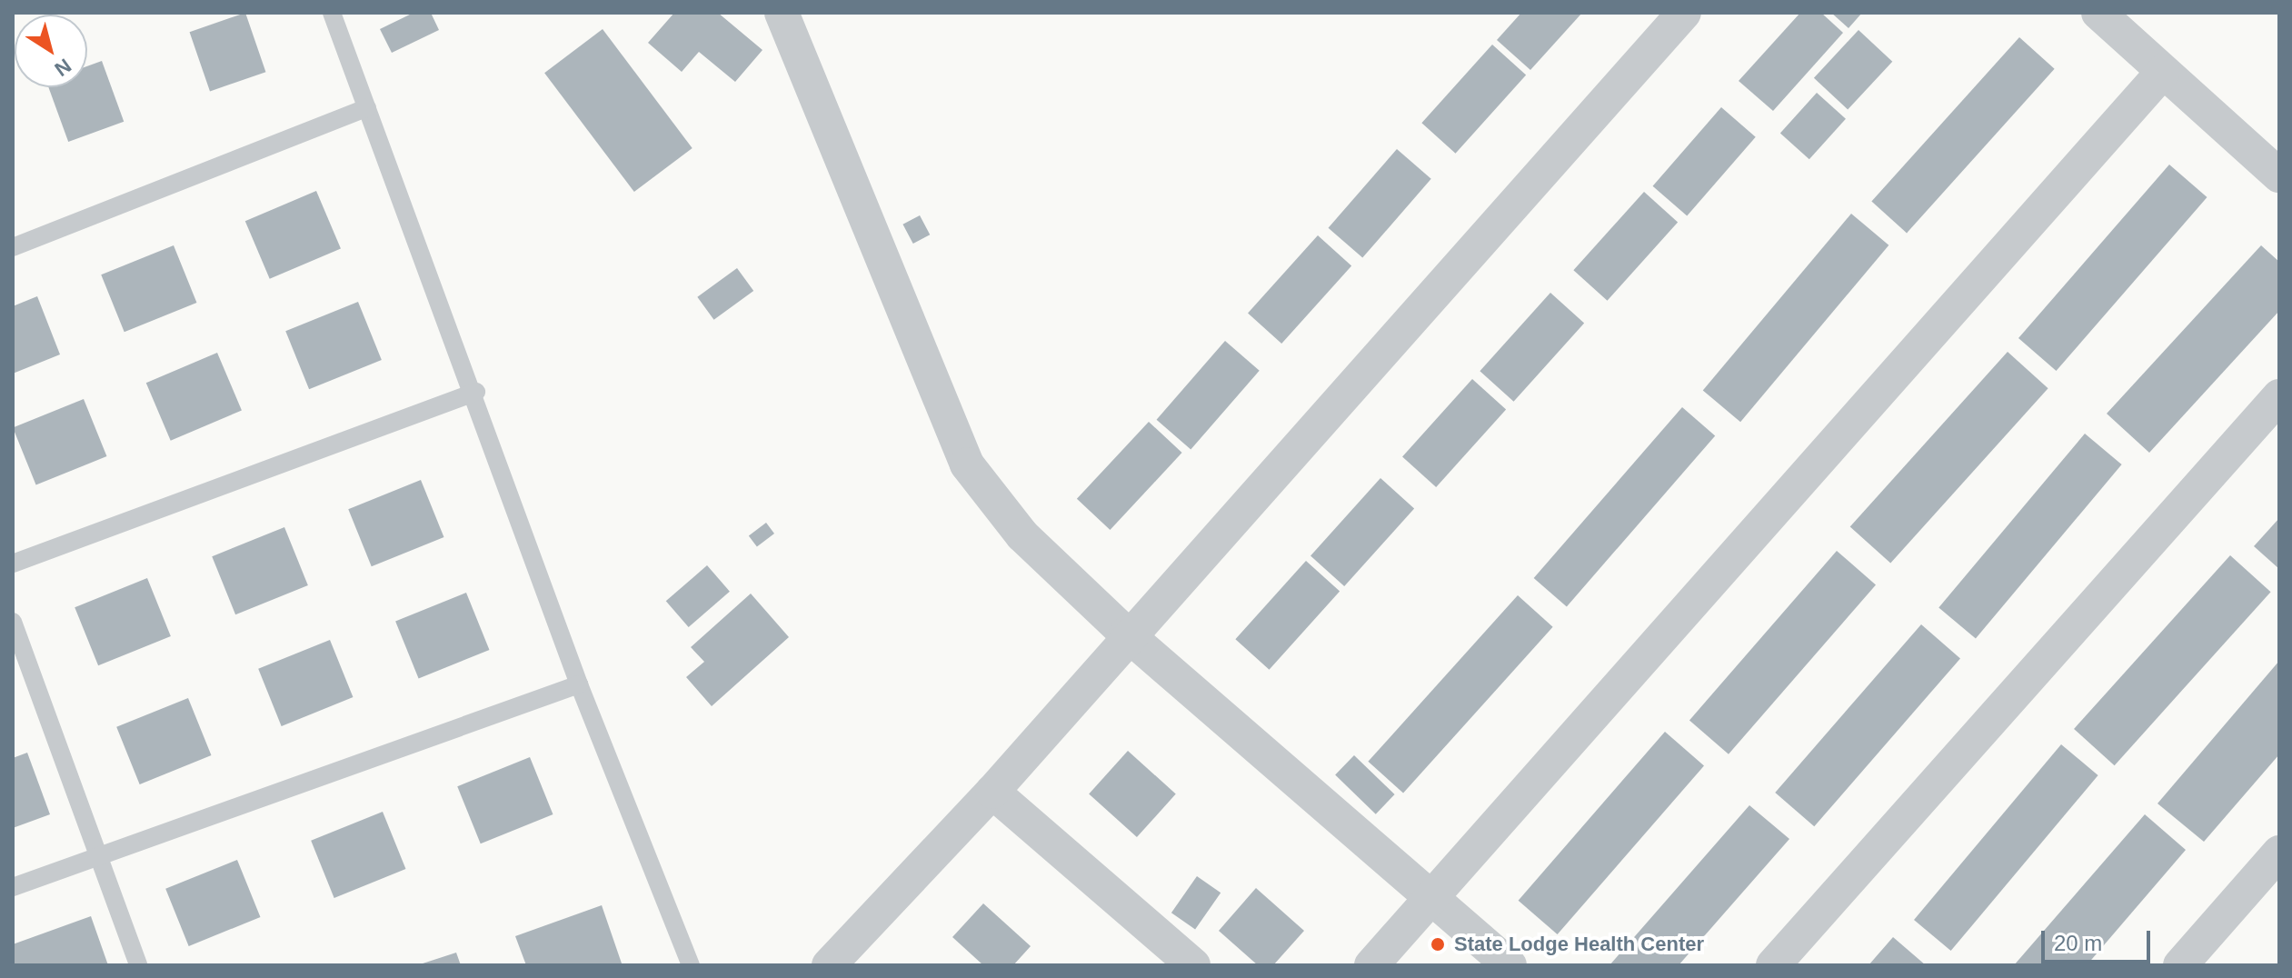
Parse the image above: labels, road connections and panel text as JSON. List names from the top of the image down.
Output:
{
  "places": ["State Lodge Health Center"],
  "scale_bar": "20 m",
  "north": "bottom right"
}
